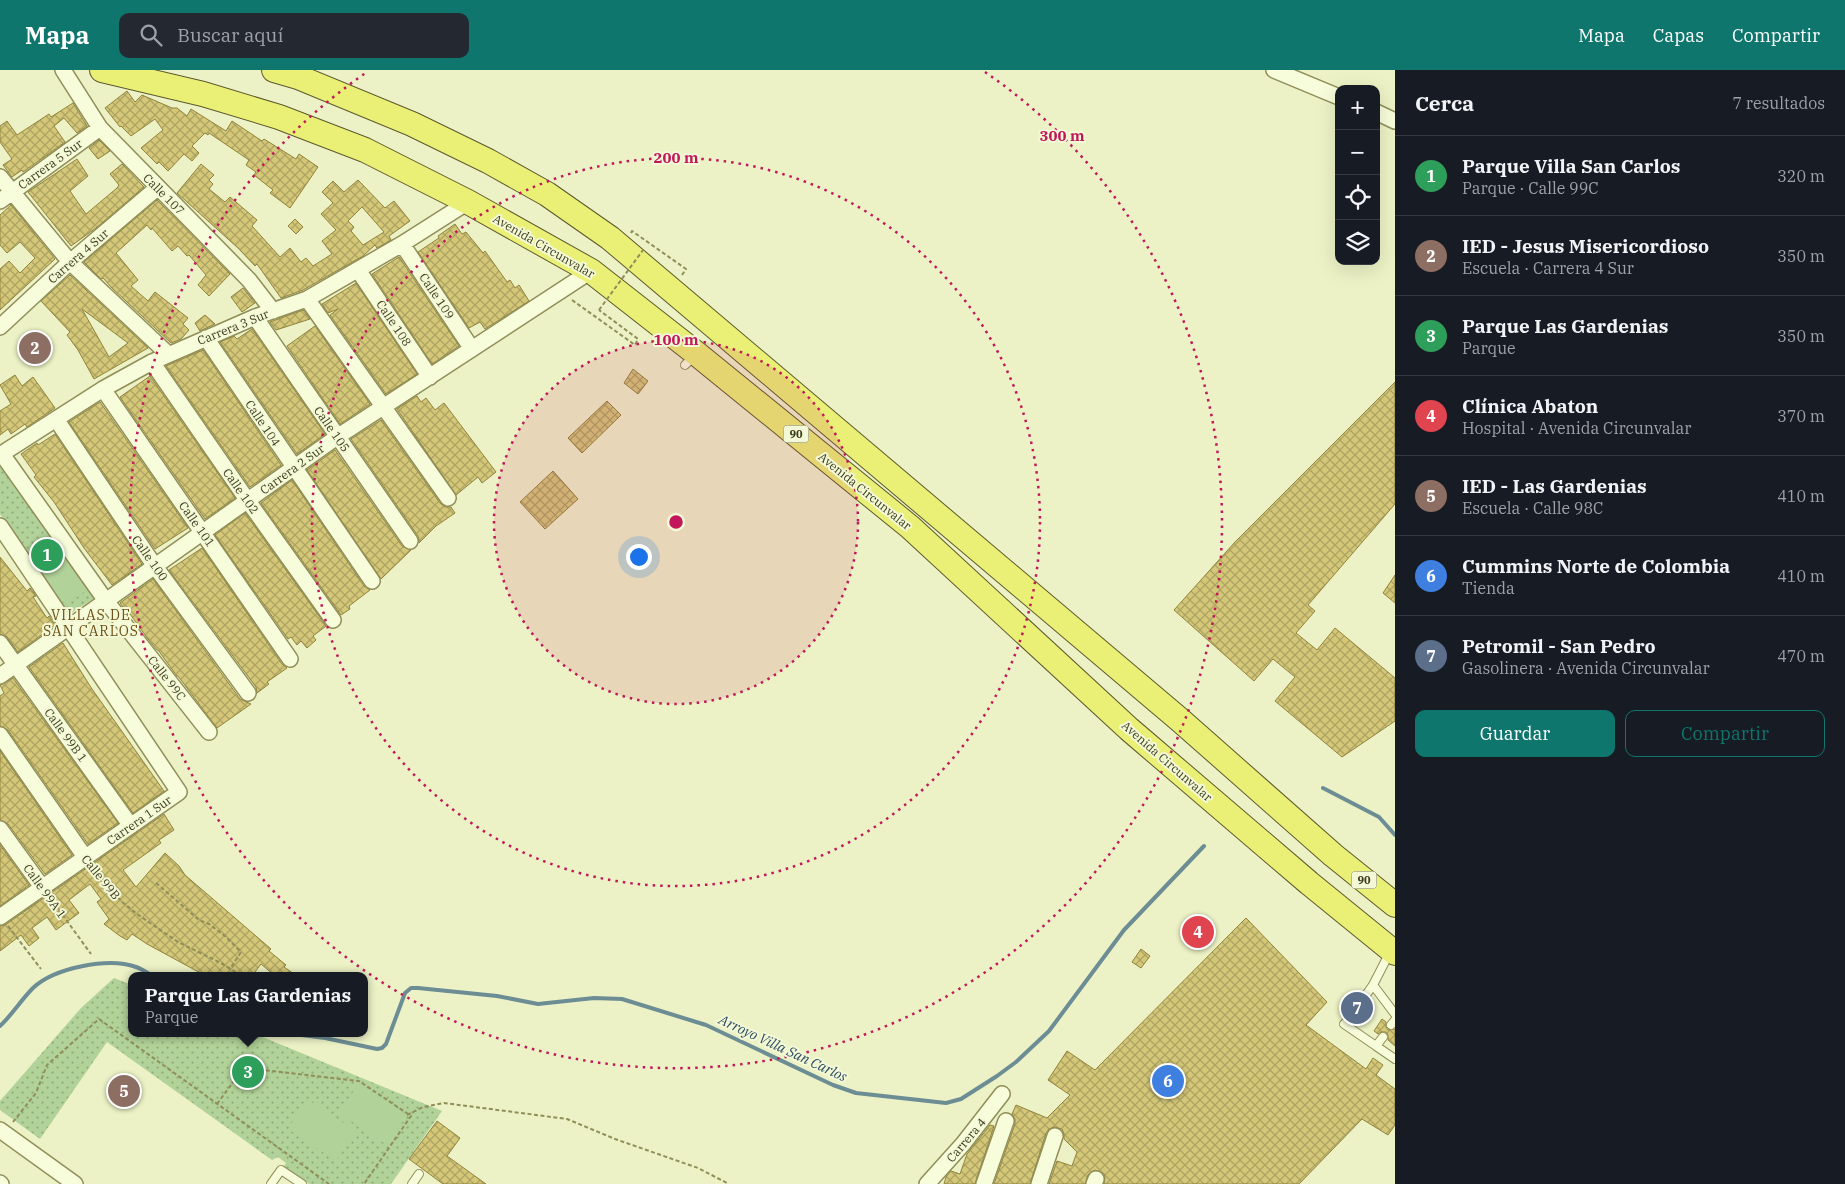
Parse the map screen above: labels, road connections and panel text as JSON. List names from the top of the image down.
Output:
{
  "streets": {
    "highway": ["Avenida Circunvalar", "90"],
    "street": [
      "Carrera 5 Sur",
      "Calle 107",
      "Carrera 4 Sur",
      "Calle 109",
      "Calle 108",
      "Carrera 3 Sur",
      "Calle 104",
      "Calle 105",
      "Carrera 2 Sur",
      "Calle 102",
      "Calle 101",
      "Calle 100",
      "Calle 99C",
      "Calle 99B 1",
      "Carrera 1 Sur",
      "Calle 99B",
      "Calle 99A 1",
      "Carrera 4"
    ]
  },
  "crossings": [
    ["Carrera 5 Sur", "Calle 107"],
    ["Calle 107", "Carrera 4 Sur"],
    ["Calle 107", "Carrera 3 Sur"],
    ["Avenida Circunvalar", "Carrera 3 Sur"],
    ["Avenida Circunvalar", "Carrera 2 Sur"],
    ["Calle 109", "Carrera 3 Sur"],
    ["Calle 109", "Carrera 2 Sur"],
    ["Calle 108", "Carrera 3 Sur"],
    ["Calle 108", "Carrera 2 Sur"],
    ["Carrera 3 Sur", "Calle 104"],
    ["Carrera 3 Sur", "Calle 105"],
    ["Carrera 3 Sur", "Calle 102"],
    ["Carrera 3 Sur", "Calle 101"],
    ["Carrera 3 Sur", "Calle 100"],
    ["Carrera 3 Sur", "Calle 99C"],
    ["Calle 104", "Carrera 2 Sur"],
    ["Calle 105", "Carrera 2 Sur"],
    ["Carrera 2 Sur", "Calle 102"],
    ["Carrera 2 Sur", "Calle 101"],
    ["Carrera 2 Sur", "Calle 100"],
    ["Carrera 2 Sur", "Calle 99C"],
    ["Carrera 2 Sur", "Calle 99B 1"],
    ["Carrera 2 Sur", "Carrera 1 Sur"],
    ["Calle 99B 1", "Carrera 1 Sur"],
    ["Carrera 1 Sur", "Calle 99B"],
    ["Carrera 1 Sur", "Calle 99A 1"]
  ],
  "districts": ["VILLAS DE SAN CARLOS"],
  "water": ["Arroyo Villa San Carlos"],
  "page": {
    "header": "Mapa",
    "search": "Buscar aquí",
    "nav": ["Mapa", "Capas", "Compartir"],
    "heading": ["Cerca", "7 resultados"],
    "map_buttons": ["+", "−"],
    "list": [
      {
        "mark": "1",
        "name": "Parque Villa San Carlos",
        "note": "Parque · Calle 99C",
        "value": "320 m"
      },
      {
        "mark": "2",
        "name": "IED - Jesus Misericordioso",
        "note": "Escuela · Carrera 4 Sur",
        "value": "350 m"
      },
      {
        "mark": "3",
        "name": "Parque Las Gardenias",
        "note": "Parque",
        "value": "350 m"
      },
      {
        "mark": "4",
        "name": "Clínica Abaton",
        "note": "Hospital · Avenida Circunvalar",
        "value": "370 m"
      },
      {
        "mark": "5",
        "name": "IED - Las Gardenias",
        "note": "Escuela · Calle 98C",
        "value": "410 m"
      },
      {
        "mark": "6",
        "name": "Cummins Norte de Colombia",
        "note": "Tienda",
        "value": "410 m"
      },
      {
        "mark": "7",
        "name": "Petromil - San Pedro",
        "note": "Gasolinera · Avenida Circunvalar",
        "value": "470 m"
      }
    ],
    "pins": [
      "2",
      "1",
      "4",
      "7",
      "3",
      "6",
      "5"
    ],
    "buttons": ["Guardar", "Compartir"],
    "popup": ["Parque Las Gardenias", "Parque"]
  },
  "rings": ["300 m", "200 m", "100 m"]
}
